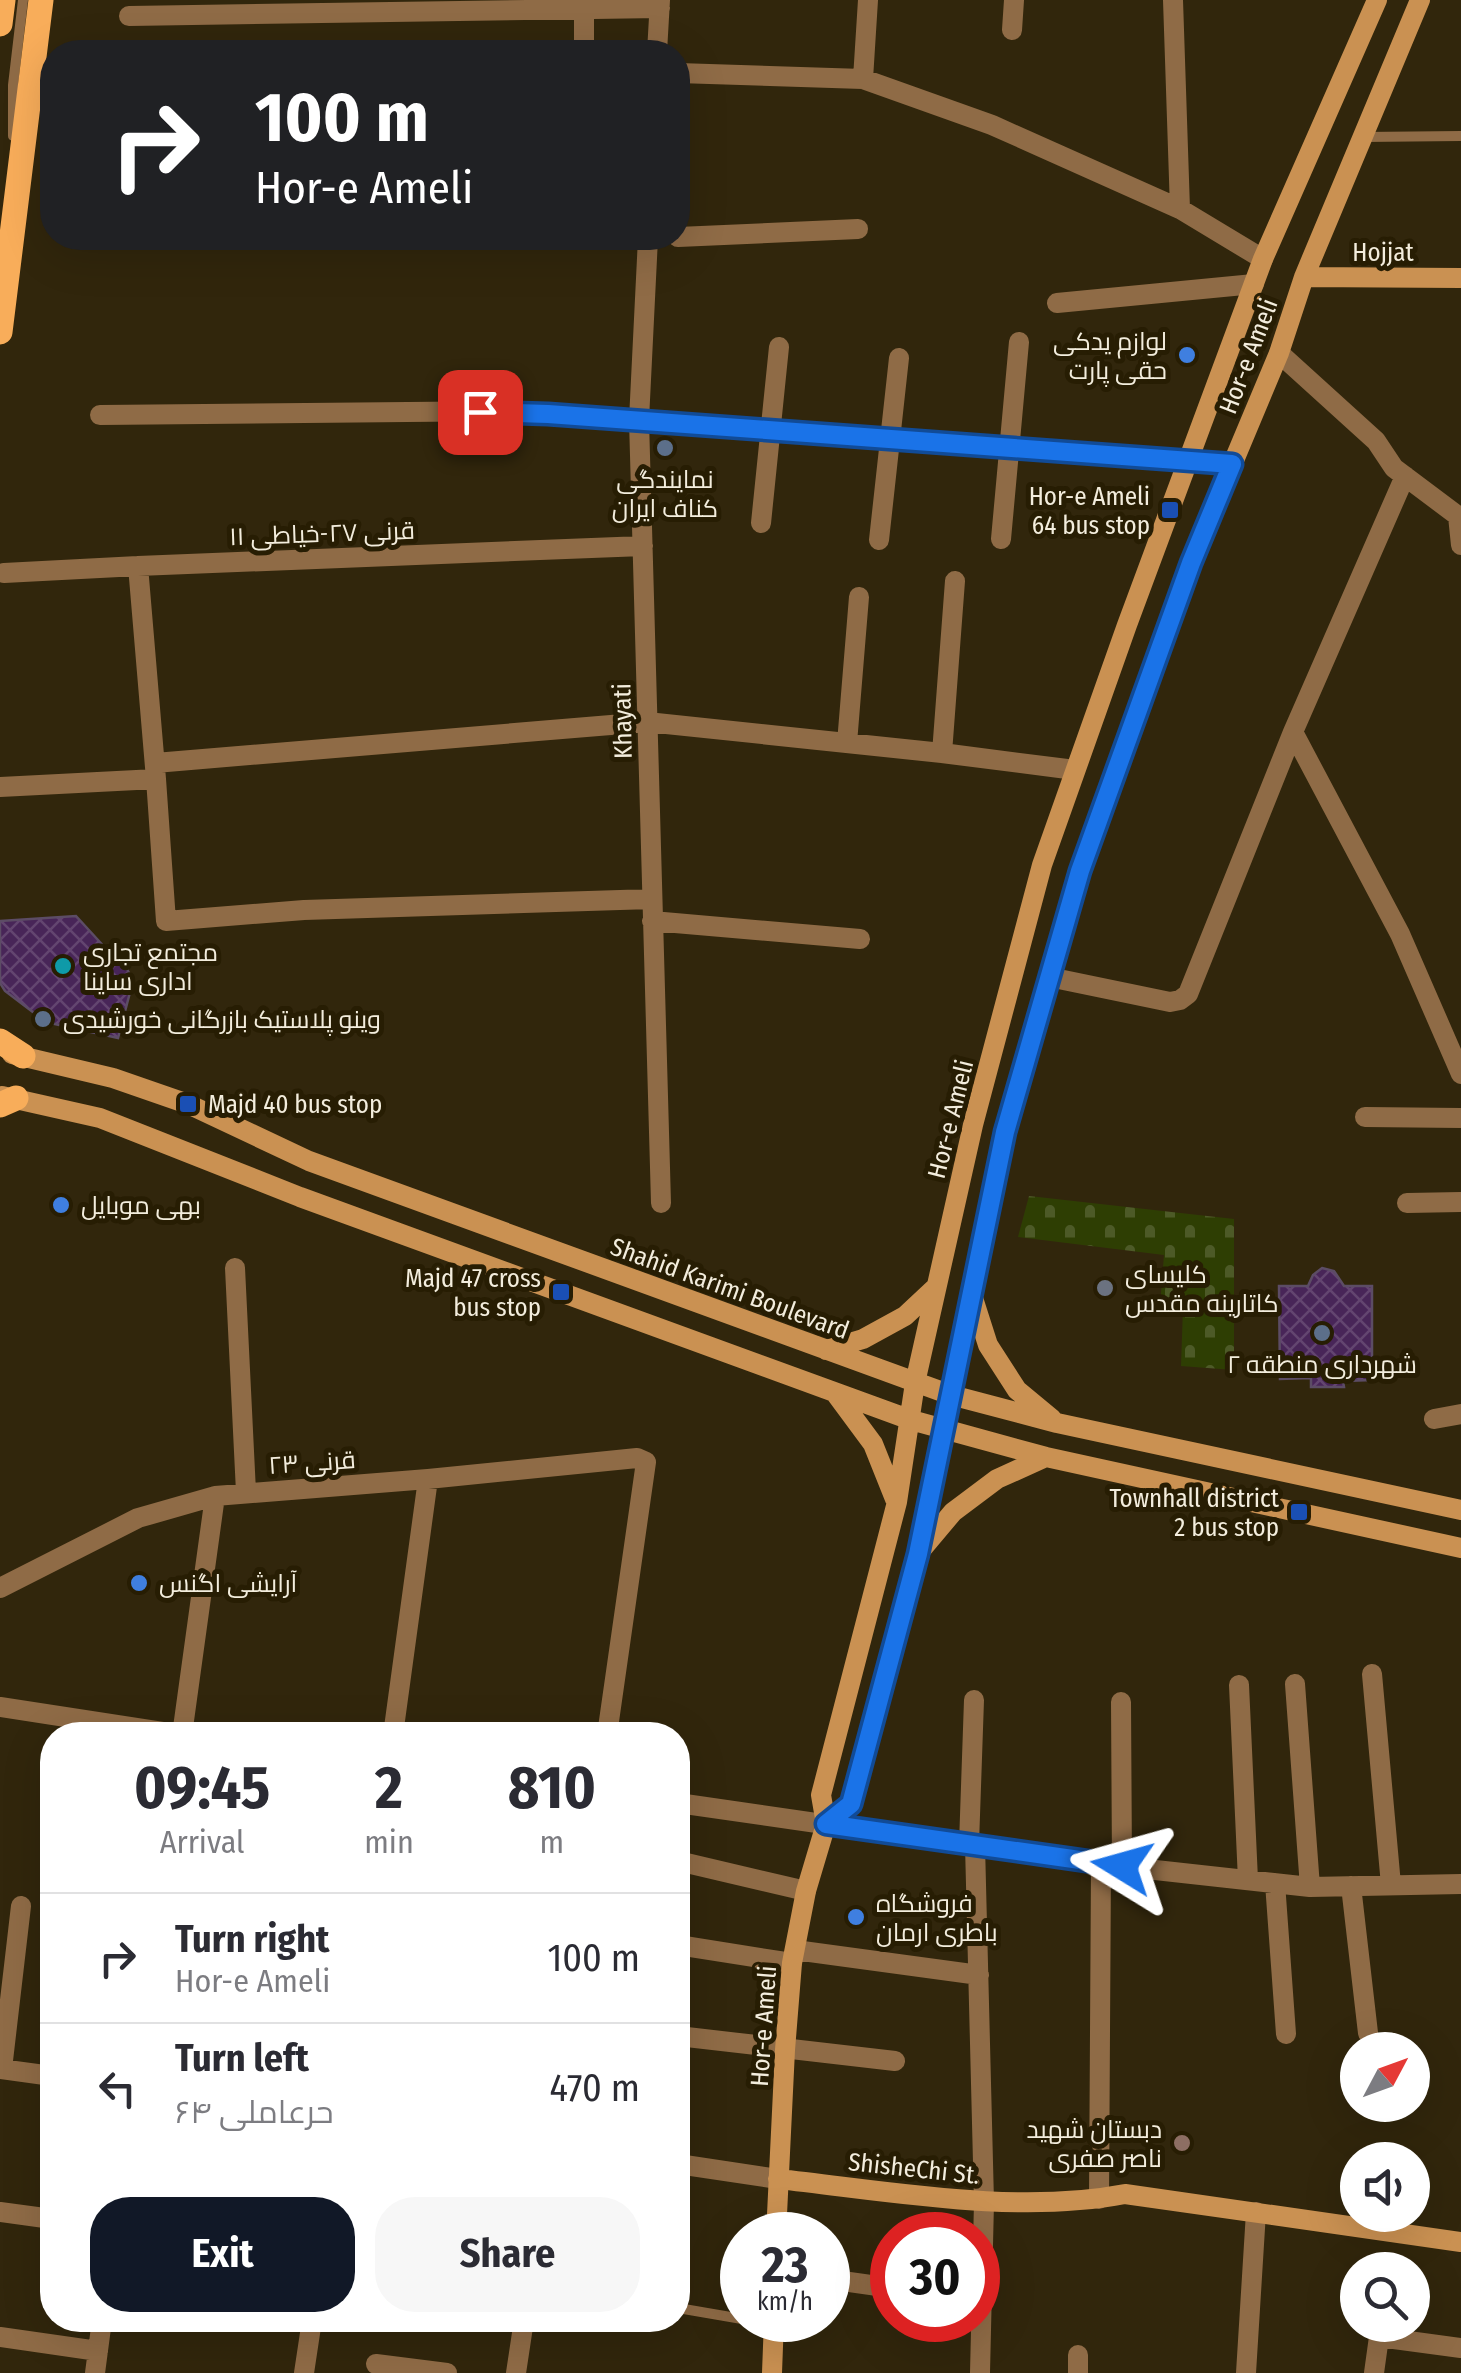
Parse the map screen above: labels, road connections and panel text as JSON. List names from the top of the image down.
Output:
{
  "streets": {
    "main road": [
      "Hojjat",
      "Hor-e Ameli",
      "Shahid Karimi Boulevard",
      "ShisheChi St."
    ],
    "street": ["قرنی ۲۷-خیاطی ۱۱", "Khayati", "قرنی ۲۳"]
  },
  "crossings": [
    ["Hojjat", "Hor-e Ameli"],
    ["Hor-e Ameli", "Shahid Karimi Boulevard"],
    ["Hor-e Ameli", "ShisheChi St."],
    ["قرنی ۲۷-خیاطی ۱۱", "Khayati"]
  ],
  "places": {
    "other": [
      "لوازم یدکی حقی پارت",
      "نمایندگی کناف ایران",
      "مجتمع تجاری اداری ساینا",
      "وینو پلاستیک بازرگانی خورشیدی",
      "بهی موبایل",
      "کلیسای کاتارینه مقدس",
      "شهرداری منطقه ۲",
      "آرایشی اگنس",
      "فروشگاه باطری ارمان",
      "دبستان شهید ناصر صفری"
    ],
    "transit": [
      "Hor-e Ameli 64 bus stop",
      "Majd 40 bus stop",
      "Majd 47 cross bus stop",
      "Townhall district 2 bus stop"
    ]
  },
  "north": "top right",
  "page": {
    "turn": ["100 m", "Hor-e Ameli"],
    "eta": [
      "09:45",
      "Arrival",
      "2",
      "min",
      "810",
      "m"
    ],
    "list": [
      {
        "name": "Turn right",
        "note": "Hor-e Ameli",
        "value": "100 m"
      },
      {
        "name": "Turn left",
        "note": "حرعاملی ۶۴",
        "value": "470 m"
      }
    ],
    "buttons": ["Exit", "Share"],
    "speed": "23 km/h",
    "limit": "30"
  }
}
